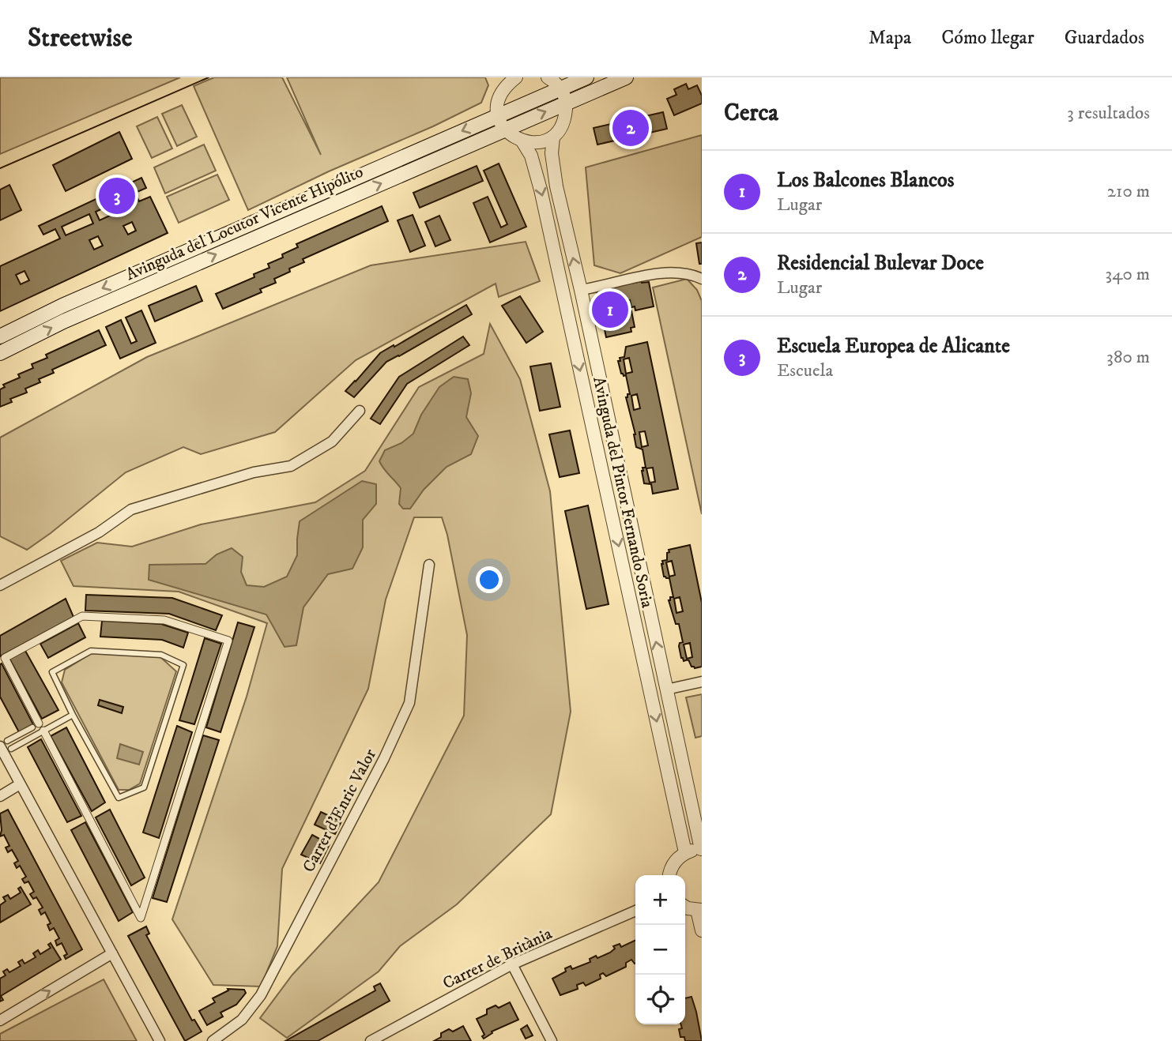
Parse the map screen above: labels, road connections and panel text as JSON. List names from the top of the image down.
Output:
{
  "streets": {
    "main road": ["Avinguda del Locutor Vicente Hipólito"],
    "street": ["Avinguda del Pintor Fernando Soria", "Carrer d'Enric Valor", "Carrer de Britània"]
  },
  "page": {
    "header": "Streetwise",
    "nav": ["Mapa", "Cómo llegar", "Guardados"],
    "heading": ["Cerca", "3 resultados"],
    "pins": ["2", "3", "1"],
    "list": [
      {
        "mark": "1",
        "name": "Los Balcones Blancos",
        "note": "Lugar",
        "value": "210 m"
      },
      {
        "mark": "2",
        "name": "Residencial Bulevar Doce",
        "note": "Lugar",
        "value": "340 m"
      },
      {
        "mark": "3",
        "name": "Escuela Europea de Alicante",
        "note": "Escuela",
        "value": "380 m"
      }
    ],
    "map_buttons": ["+", "−"]
  }
}
